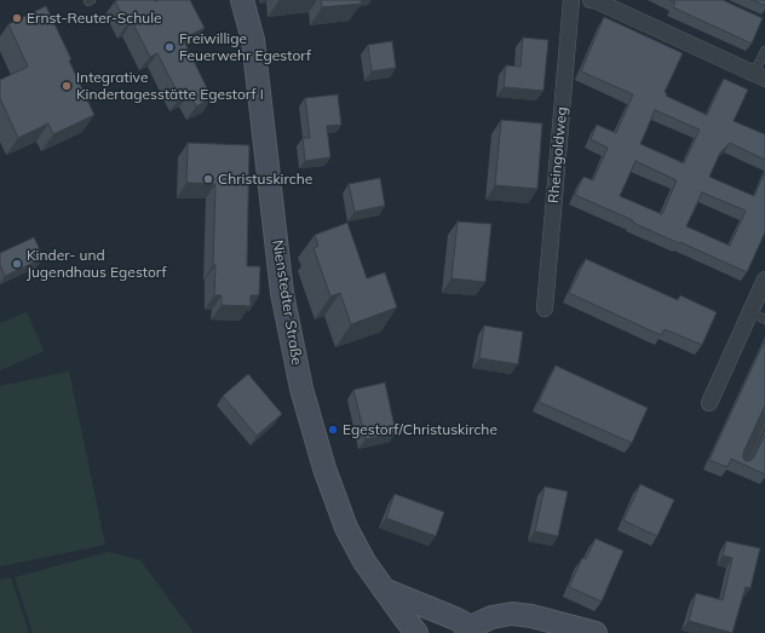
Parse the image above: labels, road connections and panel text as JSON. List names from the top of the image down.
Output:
{
  "streets": {
    "main road": ["Nienstedter Straße"],
    "street": ["Rheingoldweg"]
  },
  "places": [
    "Ernst-Reuter-Schule",
    "Freiwillige Feuerwehr Egestorf",
    "Integrative Kindertagesstätte Egestorf I",
    "Christuskirche",
    "Kinder- und Jugendhaus Egestorf",
    "Egestorf/Christuskirche"
  ]
}
